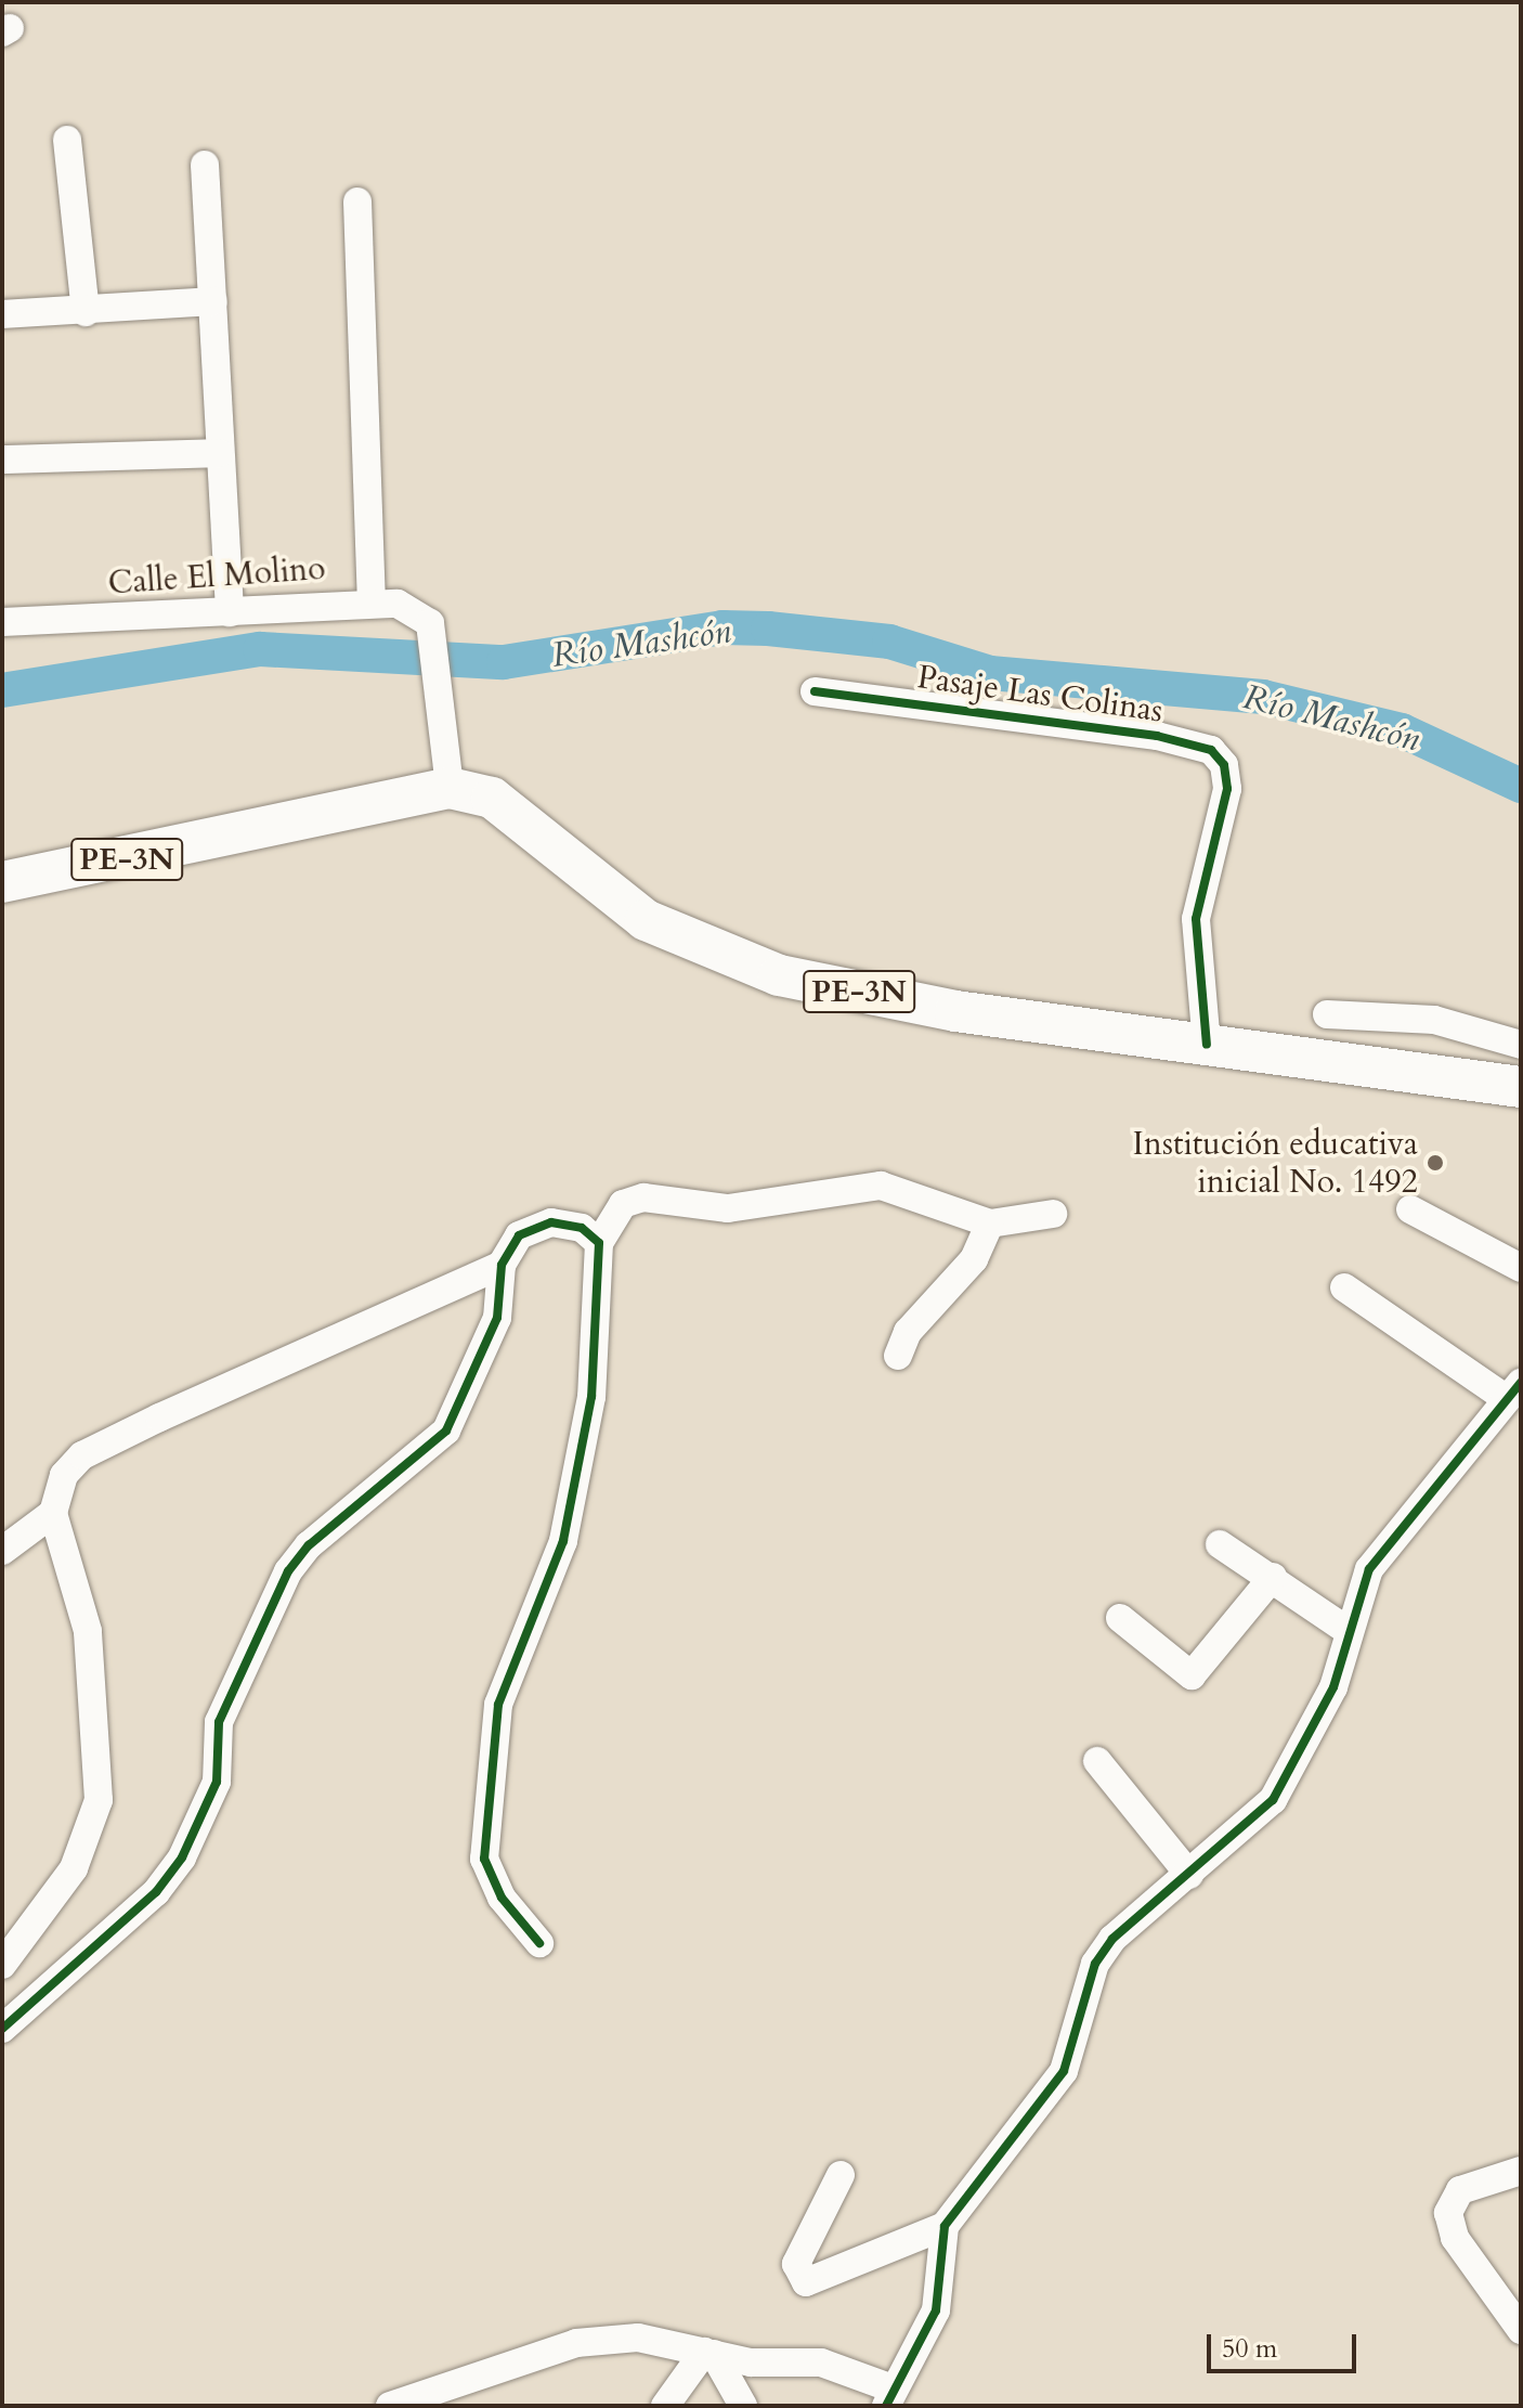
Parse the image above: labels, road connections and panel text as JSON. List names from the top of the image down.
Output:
{
  "streets": {
    "highway": ["PE-3N"],
    "street": ["Calle El Molino", "Pasaje Las Colinas"]
  },
  "crossings": [
    ["Calle El Molino", "PE-3N"],
    ["Pasaje Las Colinas", "PE-3N"]
  ],
  "water": ["Río Mashcón"],
  "places": ["Institución educativa inicial No. 1492"],
  "scale_bar": "50 m"
}
